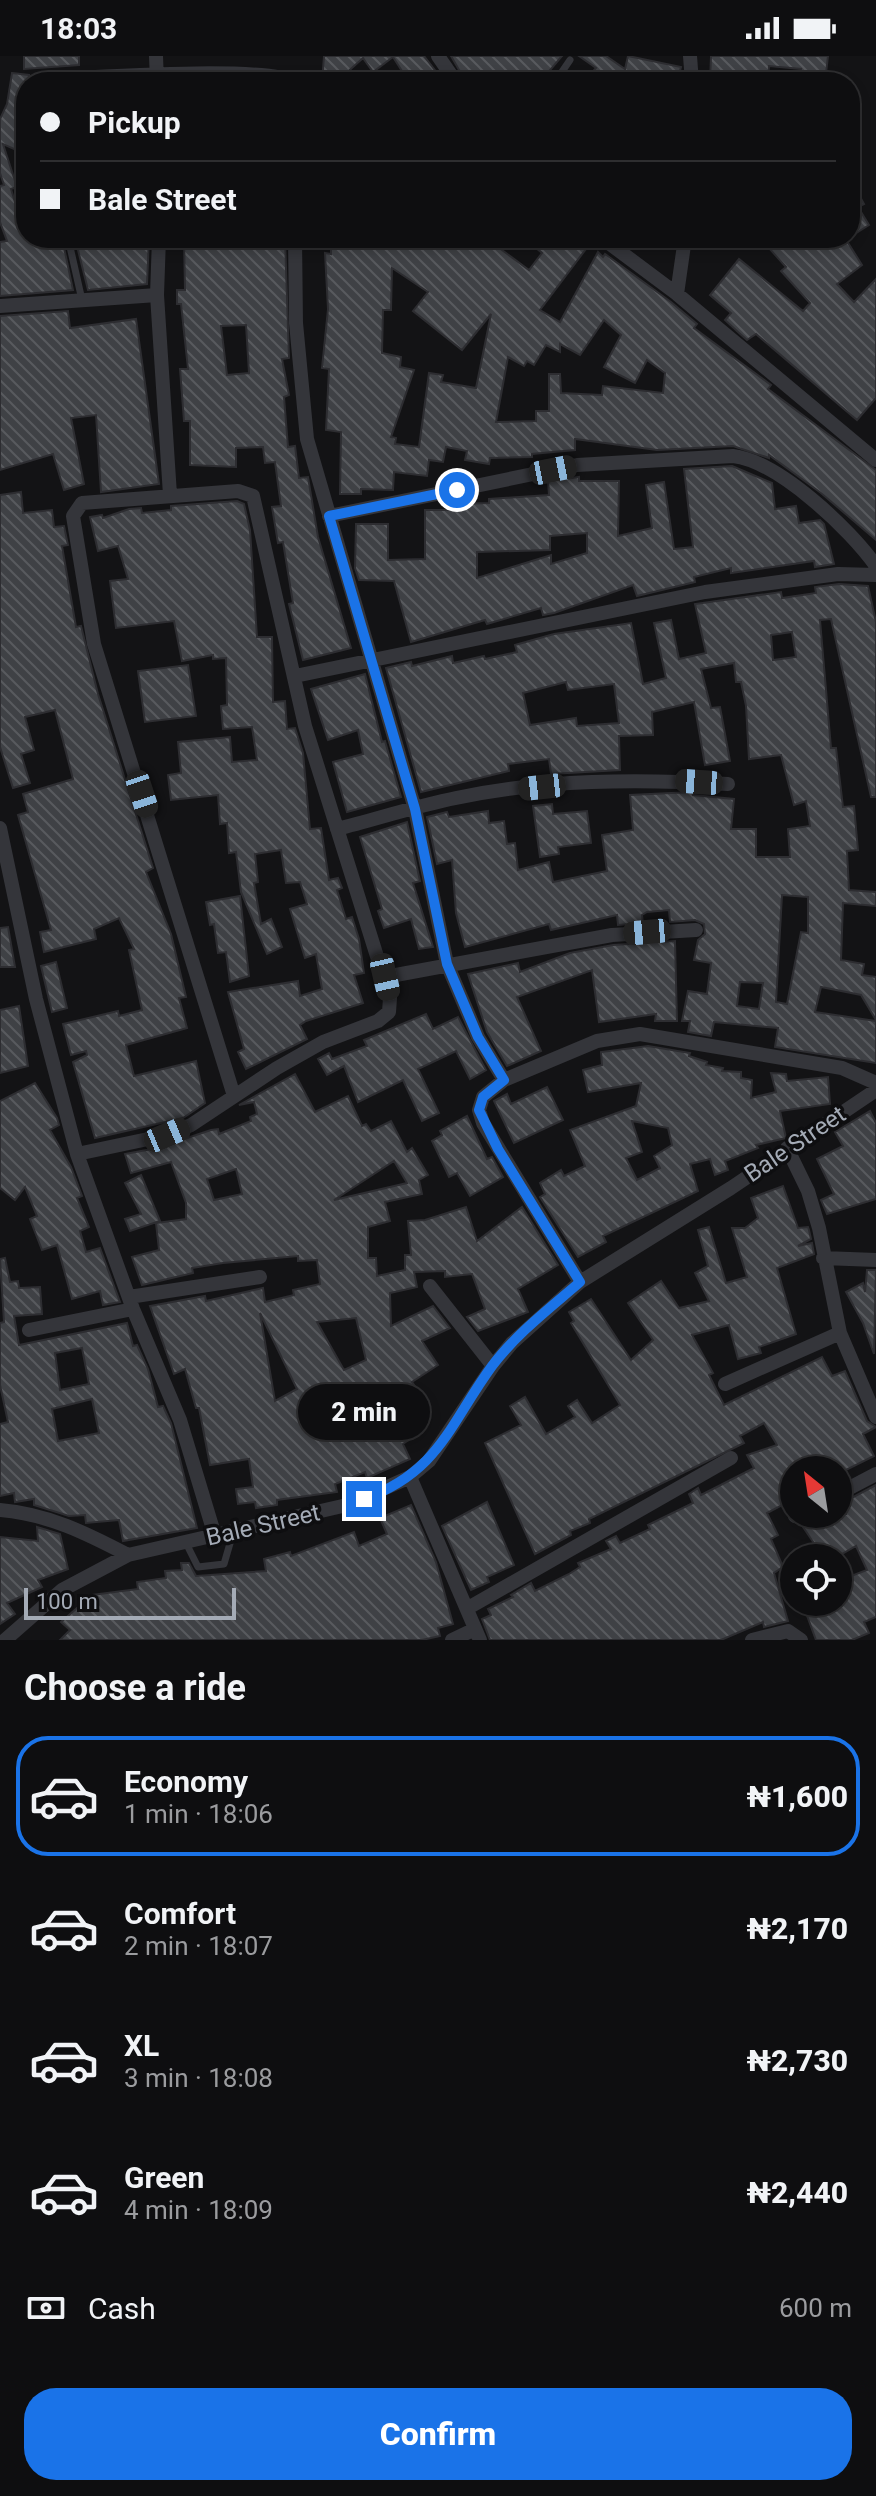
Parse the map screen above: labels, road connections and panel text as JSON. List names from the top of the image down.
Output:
{
  "streets": {
    "street": ["Bale Street"]
  },
  "scale_bar": "100 m",
  "north": "top left",
  "page": {
    "status": "18:03",
    "banner": ["Pickup", "Bale Street"],
    "bubble": "2 min",
    "scale": "100 m",
    "heading": "Choose a ride",
    "list": [
      {
        "name": "Economy",
        "note": "1 min · 18:06",
        "value": "₦1,600"
      },
      {
        "name": "Comfort",
        "note": "2 min · 18:07",
        "value": "₦2,170"
      },
      {
        "name": "XL",
        "note": "3 min · 18:08",
        "value": "₦2,730"
      },
      {
        "name": "Green",
        "note": "4 min · 18:09",
        "value": "₦2,440"
      }
    ],
    "pay": ["Cash", "600 m"],
    "buttons": "Confirm"
  }
}
